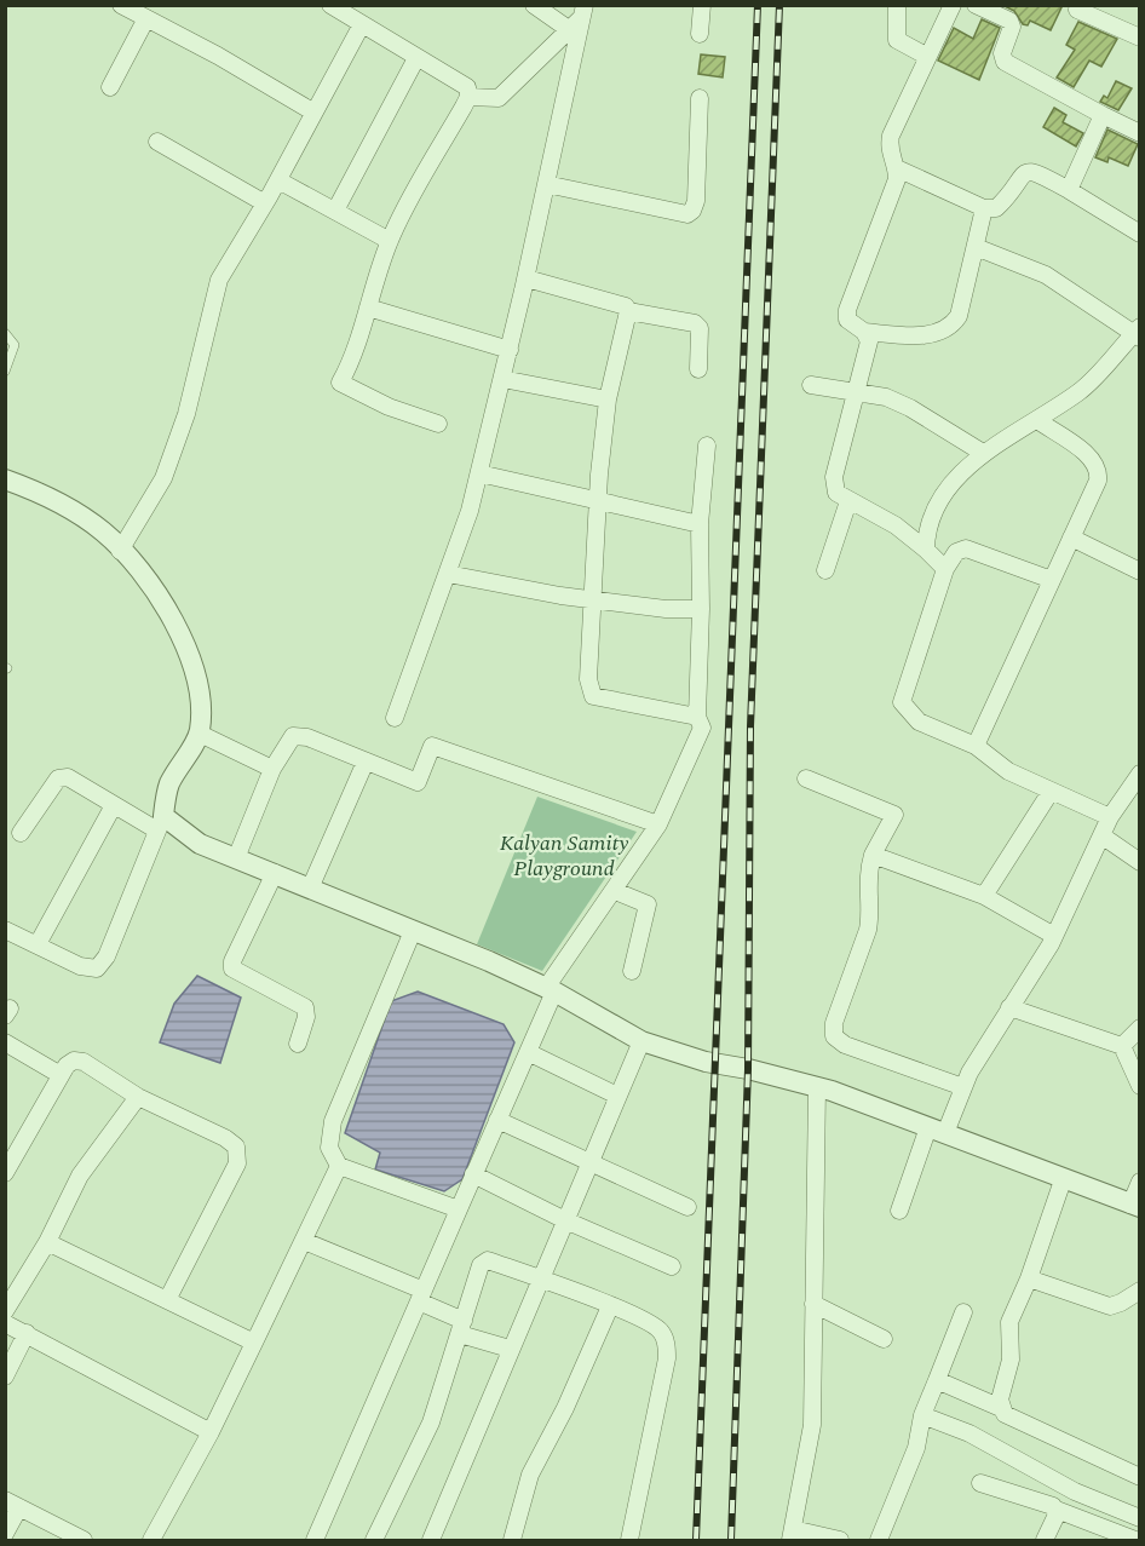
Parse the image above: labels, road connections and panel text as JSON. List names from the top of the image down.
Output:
{
  "parks": ["Kalyan Samity Playground"]
}
